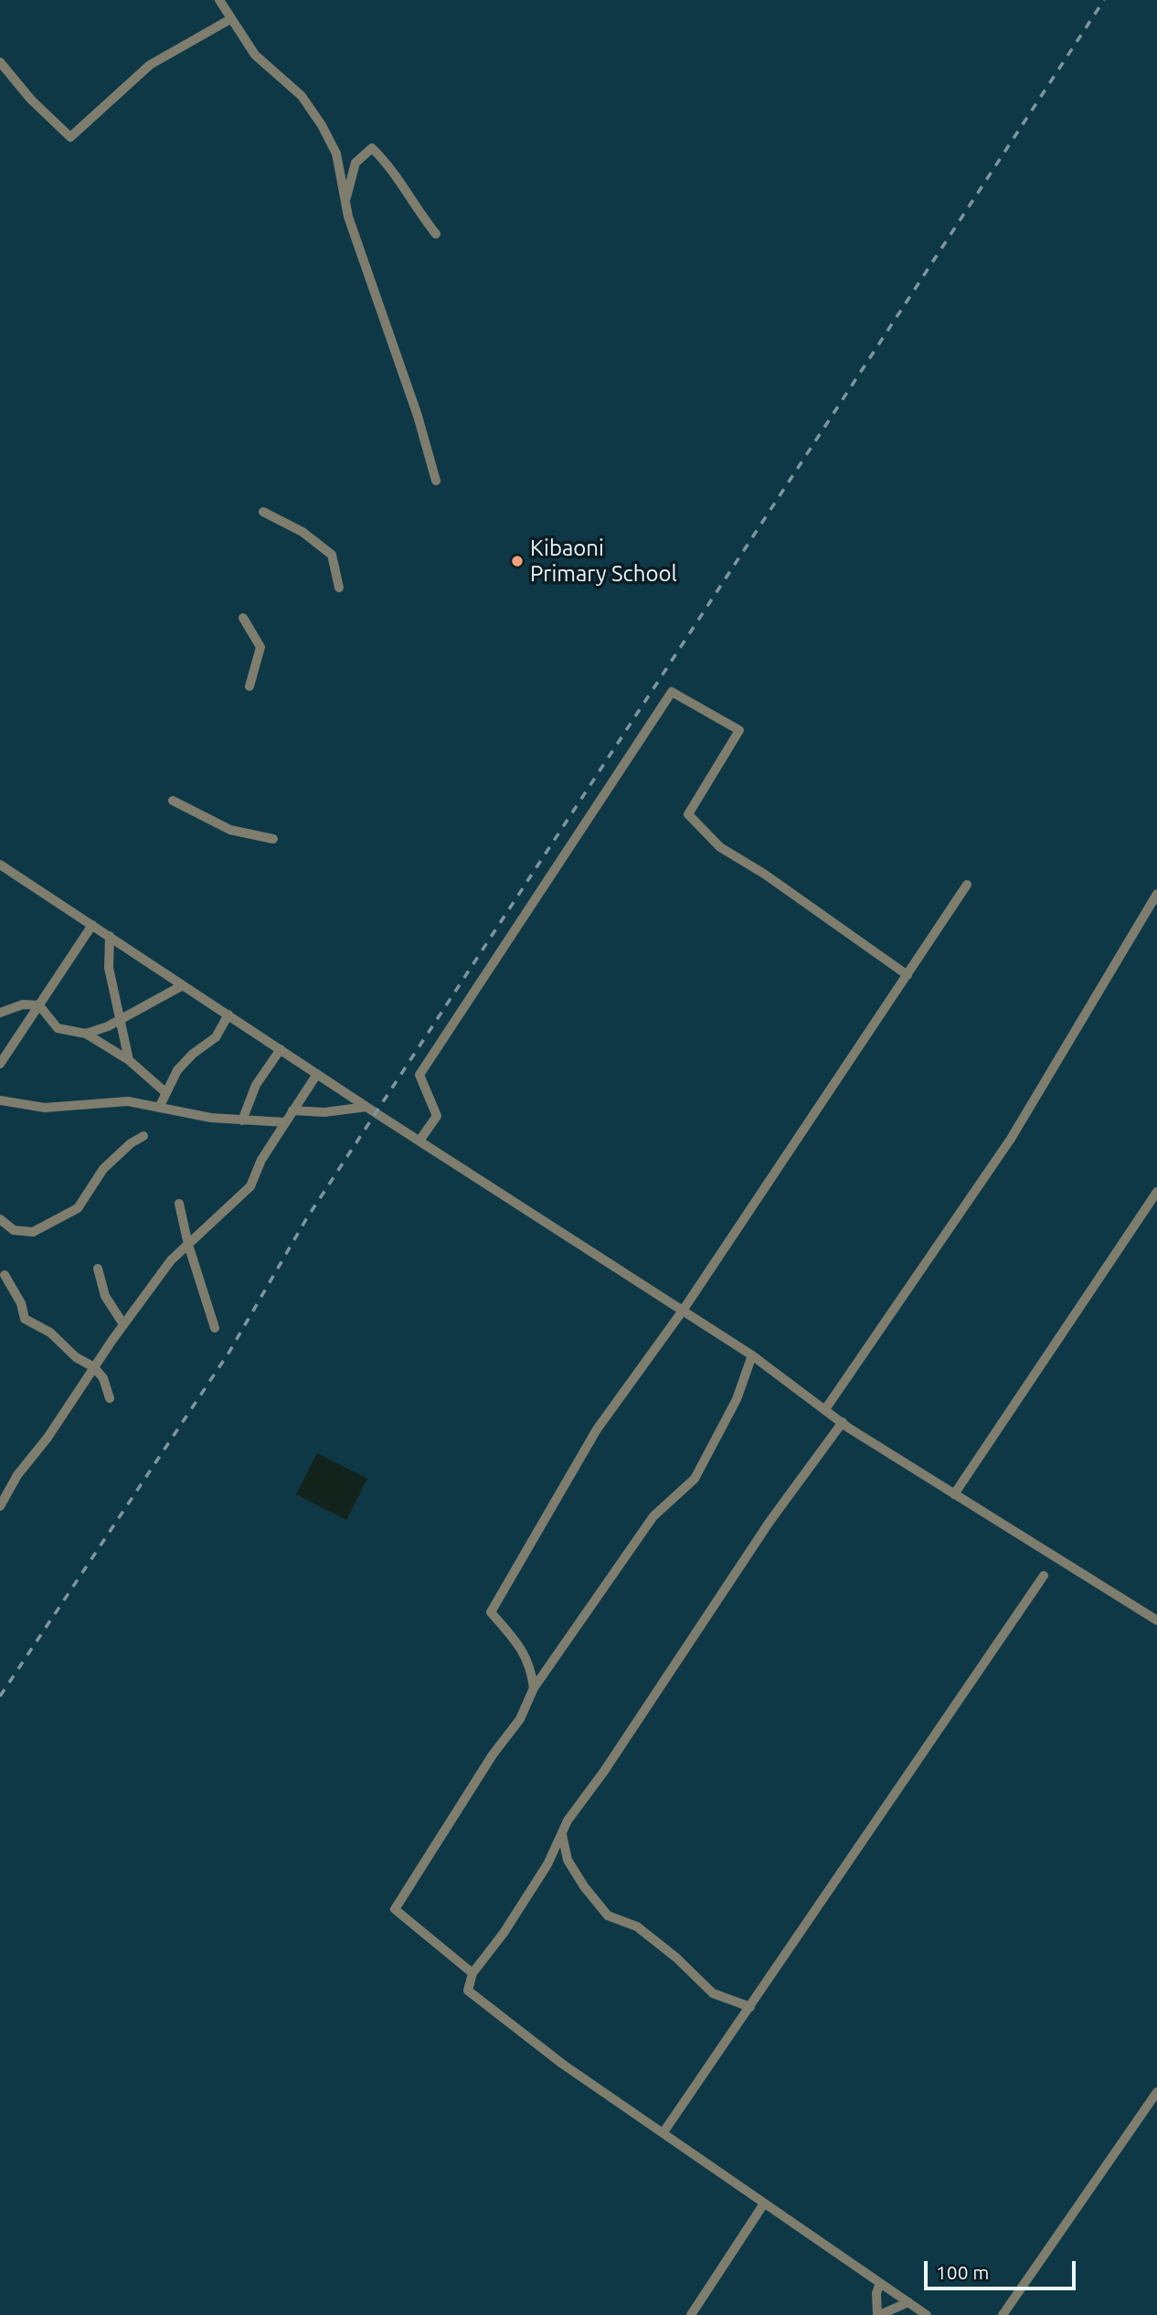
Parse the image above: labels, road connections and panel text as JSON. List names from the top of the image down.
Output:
{
  "places": ["Kibaoni Primary School"],
  "scale_bar": "100 m"
}
